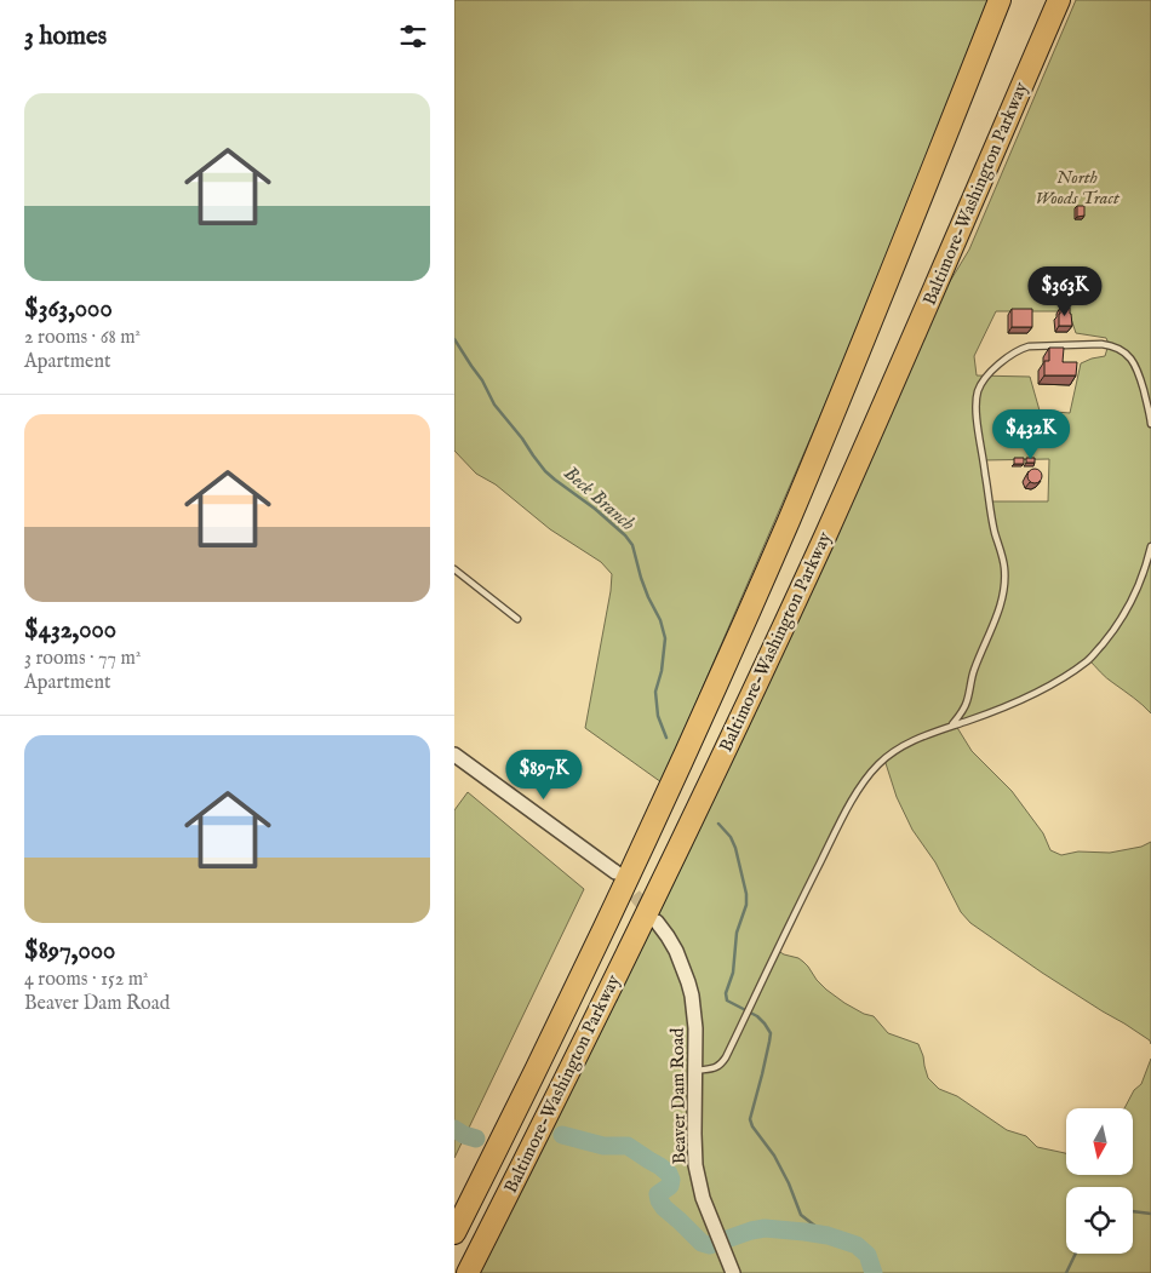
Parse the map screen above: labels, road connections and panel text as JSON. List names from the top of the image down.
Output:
{
  "streets": {
    "highway": ["Baltimore-Washington Parkway"],
    "street": ["Beaver Dam Road"]
  },
  "water": ["Beck Branch"],
  "parks": ["North Woods Tract"],
  "north": "bottom",
  "page": {
    "heading": "3 homes",
    "list": [
      {
        "name": "$363,000",
        "note": "2 rooms · 68 m² · Apartment"
      },
      {
        "name": "$432,000",
        "note": "3 rooms · 77 m² · Apartment"
      },
      {
        "name": "$897,000",
        "note": "4 rooms · 152 m² · Beaver Dam Road"
      }
    ],
    "price": ["$363K", "$432K", "$897K"]
  }
}
